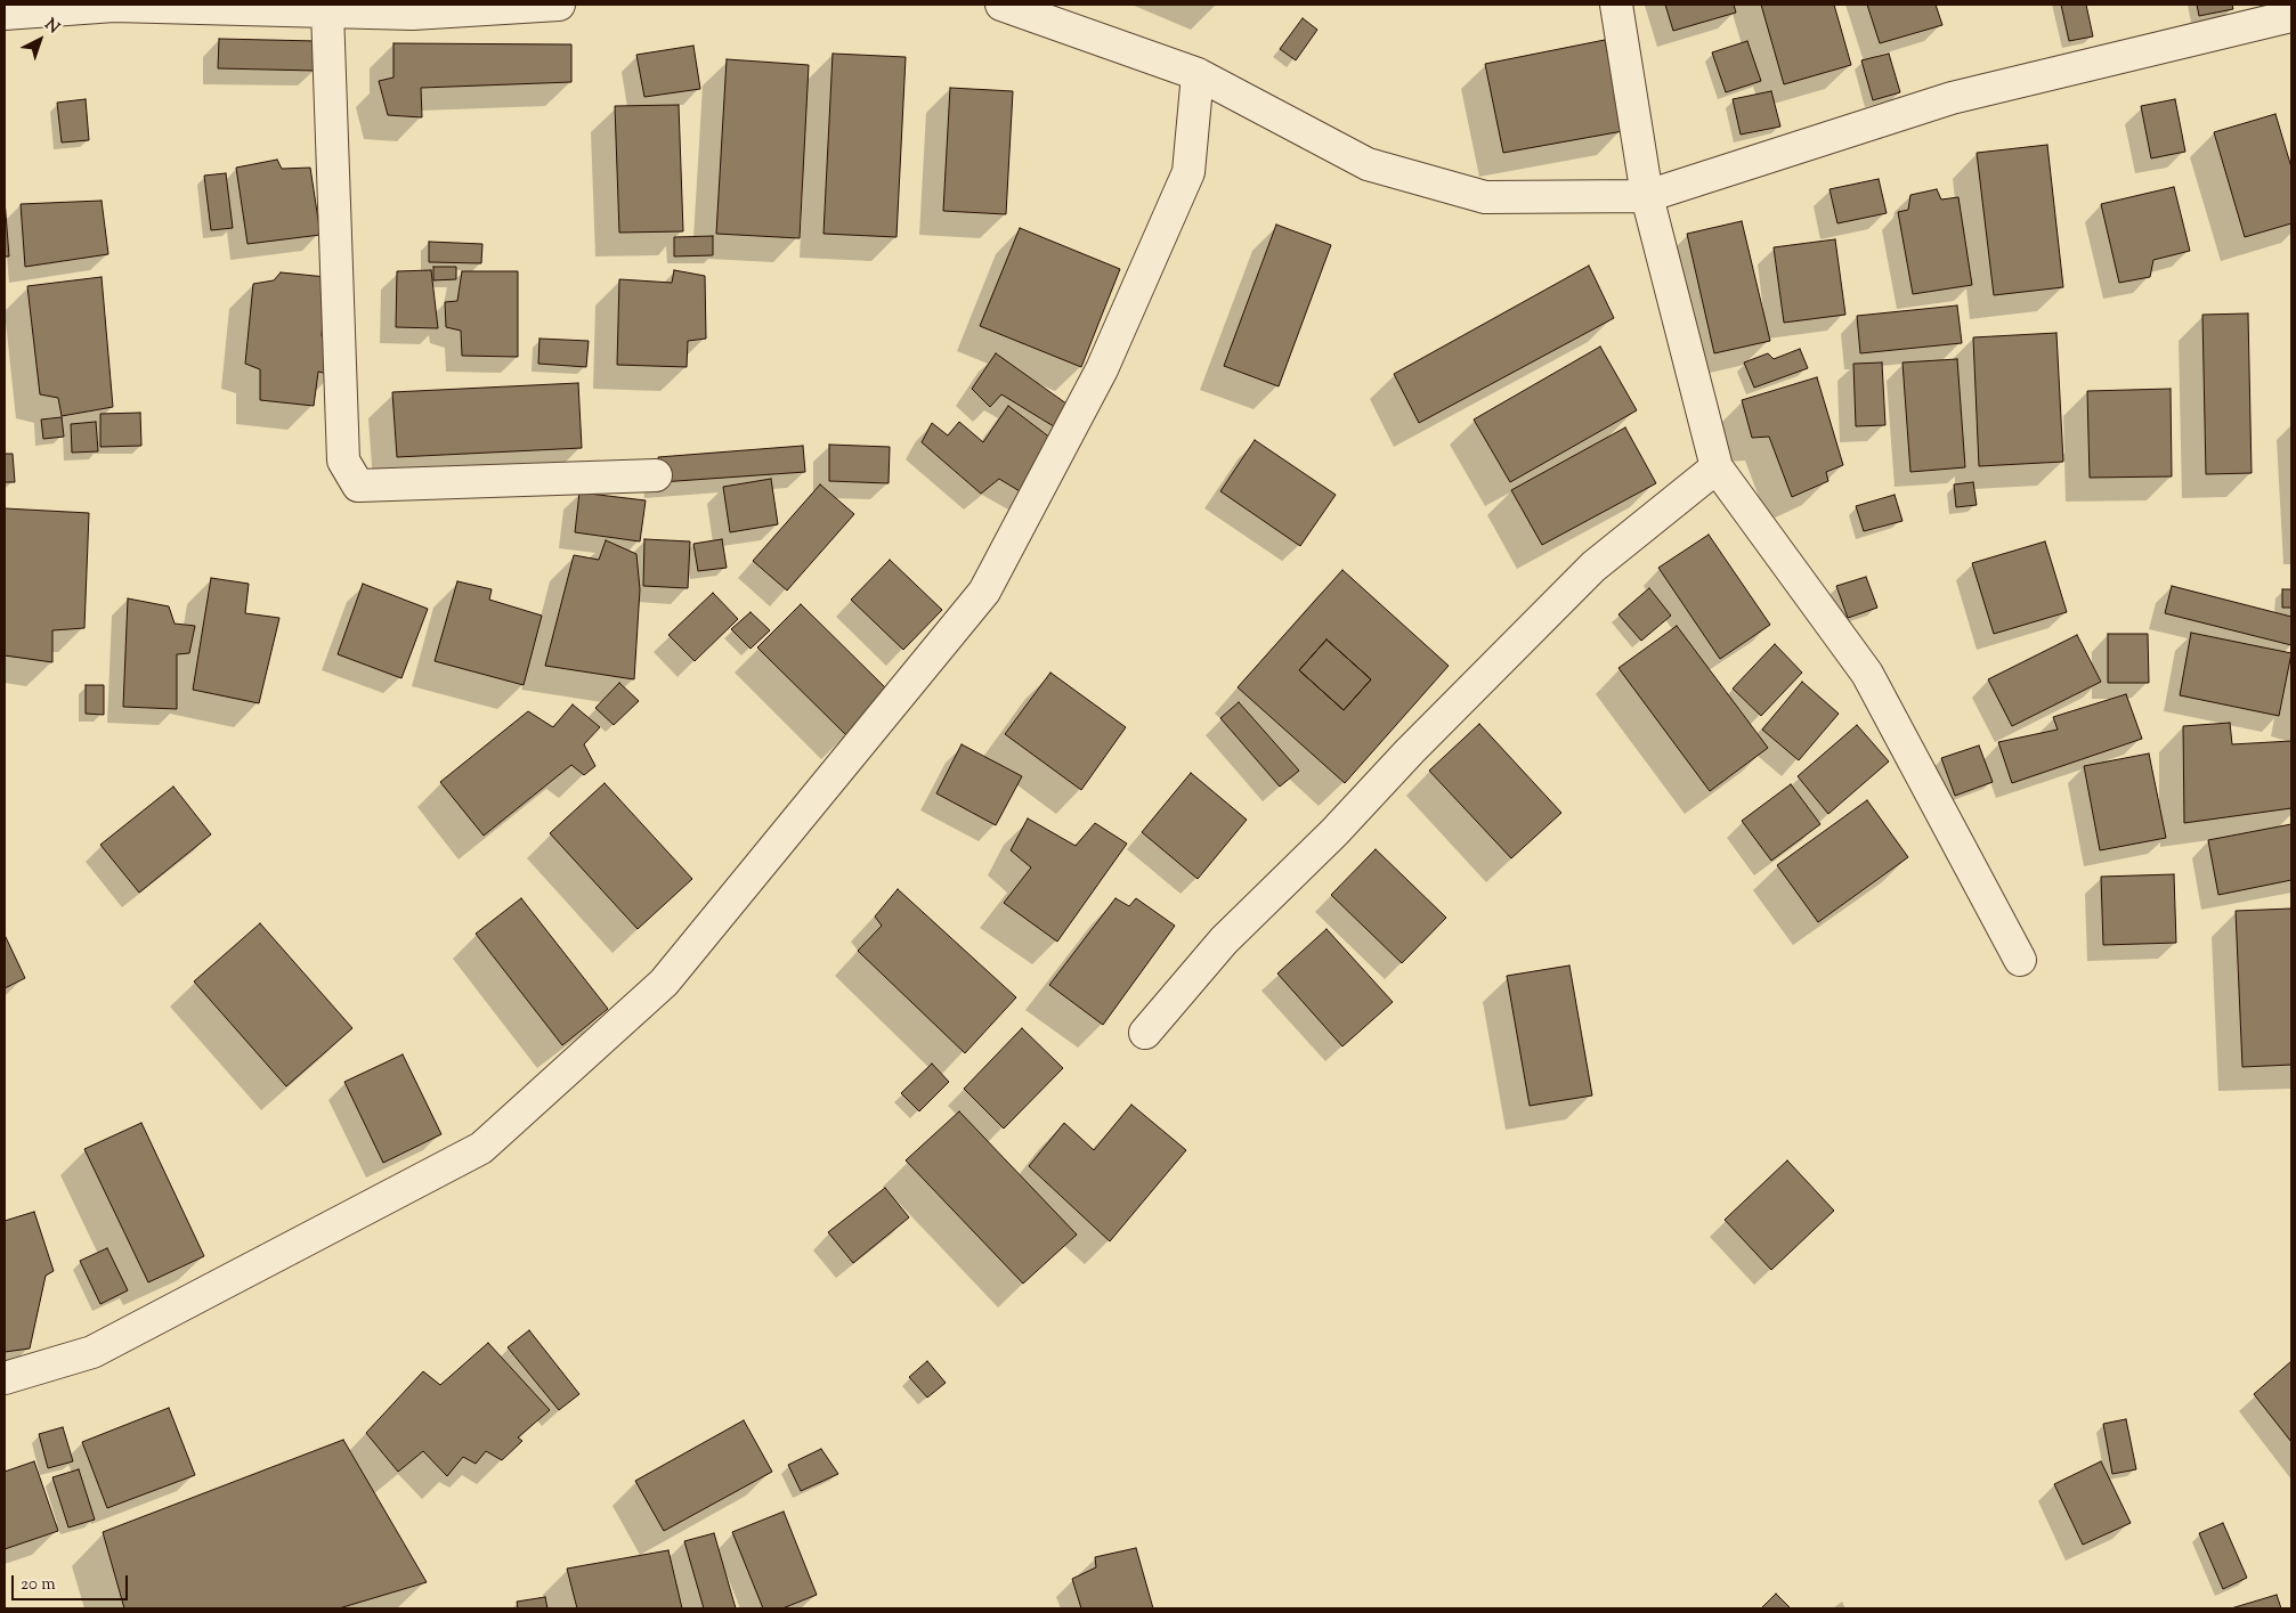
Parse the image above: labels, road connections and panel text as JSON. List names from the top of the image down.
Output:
{
  "scale_bar": "20 m",
  "north": "top right"
}
